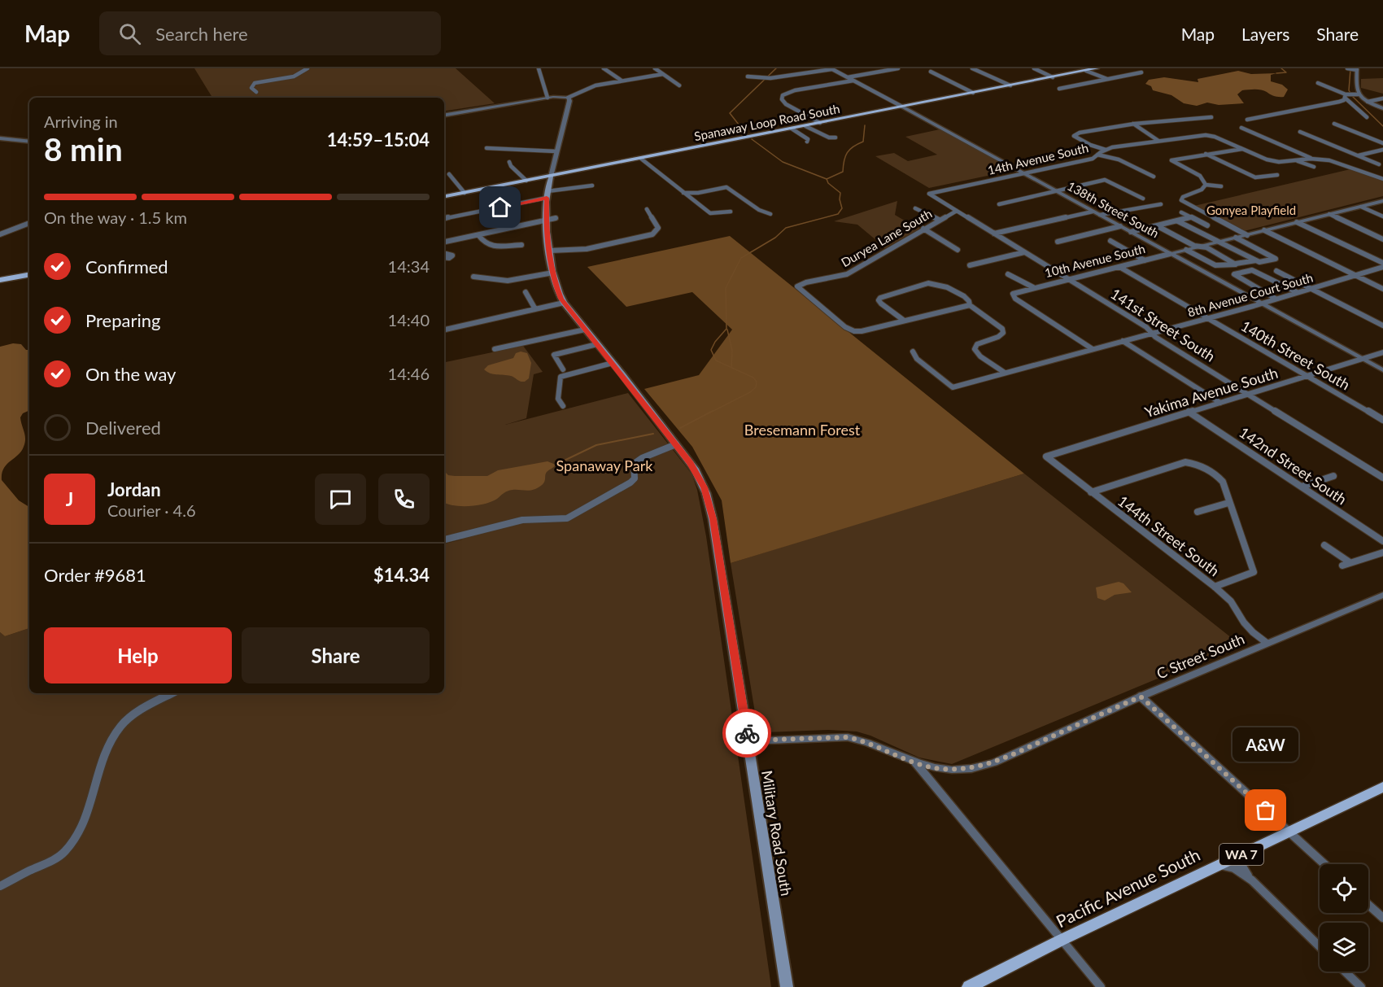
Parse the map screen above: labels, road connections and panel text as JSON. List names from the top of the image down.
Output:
{
  "streets": {
    "main road": [
      "Spanaway Loop Road South",
      "Military Road South",
      "WA 7",
      "Pacific Avenue South"
    ],
    "street": [
      "14th Avenue South",
      "138th Street South",
      "Duryea Lane South",
      "10th Avenue South",
      "8th Avenue Court South",
      "141st Street South",
      "140th Street South",
      "Yakima Avenue South",
      "142nd Street South",
      "144th Street South",
      "C Street South"
    ]
  },
  "crossings": [
    ["Spanaway Loop Road South", "138th Street South"],
    ["Spanaway Loop Road South", "Military Road South"],
    ["14th Avenue South", "138th Street South"],
    ["14th Avenue South", "141st Street South"],
    ["138th Street South", "10th Avenue South"],
    ["138th Street South", "8th Avenue Court South"],
    ["138th Street South", "Yakima Avenue South"],
    ["Duryea Lane South", "141st Street South"],
    ["10th Avenue South", "8th Avenue Court South"],
    ["10th Avenue South", "141st Street South"],
    ["10th Avenue South", "140th Street South"],
    ["8th Avenue Court South", "141st Street South"],
    ["8th Avenue Court South", "140th Street South"],
    ["141st Street South", "Yakima Avenue South"],
    ["140th Street South", "Yakima Avenue South"],
    ["Yakima Avenue South", "142nd Street South"],
    ["Yakima Avenue South", "144th Street South"],
    ["144th Street South", "C Street South"],
    ["C Street South", "Military Road South"]
  ],
  "parks": ["Gonyea Playfield", "Bresemann Forest", "Spanaway Park"],
  "places": ["A&W"],
  "page": {
    "header": "Map",
    "search": "Search here",
    "nav": ["Map", "Layers", "Share"],
    "heading": ["8 min", "Arriving in", "14:59–15:04"],
    "panel": [
      "Jordan",
      "Courier · 4.6",
      "Order #9681",
      "$14.34"
    ],
    "bar": "On the way · 1.5 km",
    "list": [
      ["Confirmed", "14:34"],
      ["Preparing", "14:40"],
      ["On the way", "14:46"],
      "Delivered"
    ],
    "round": "J",
    "buttons": ["Help", "Share"],
    "bubble": "A&W"
  }
}
